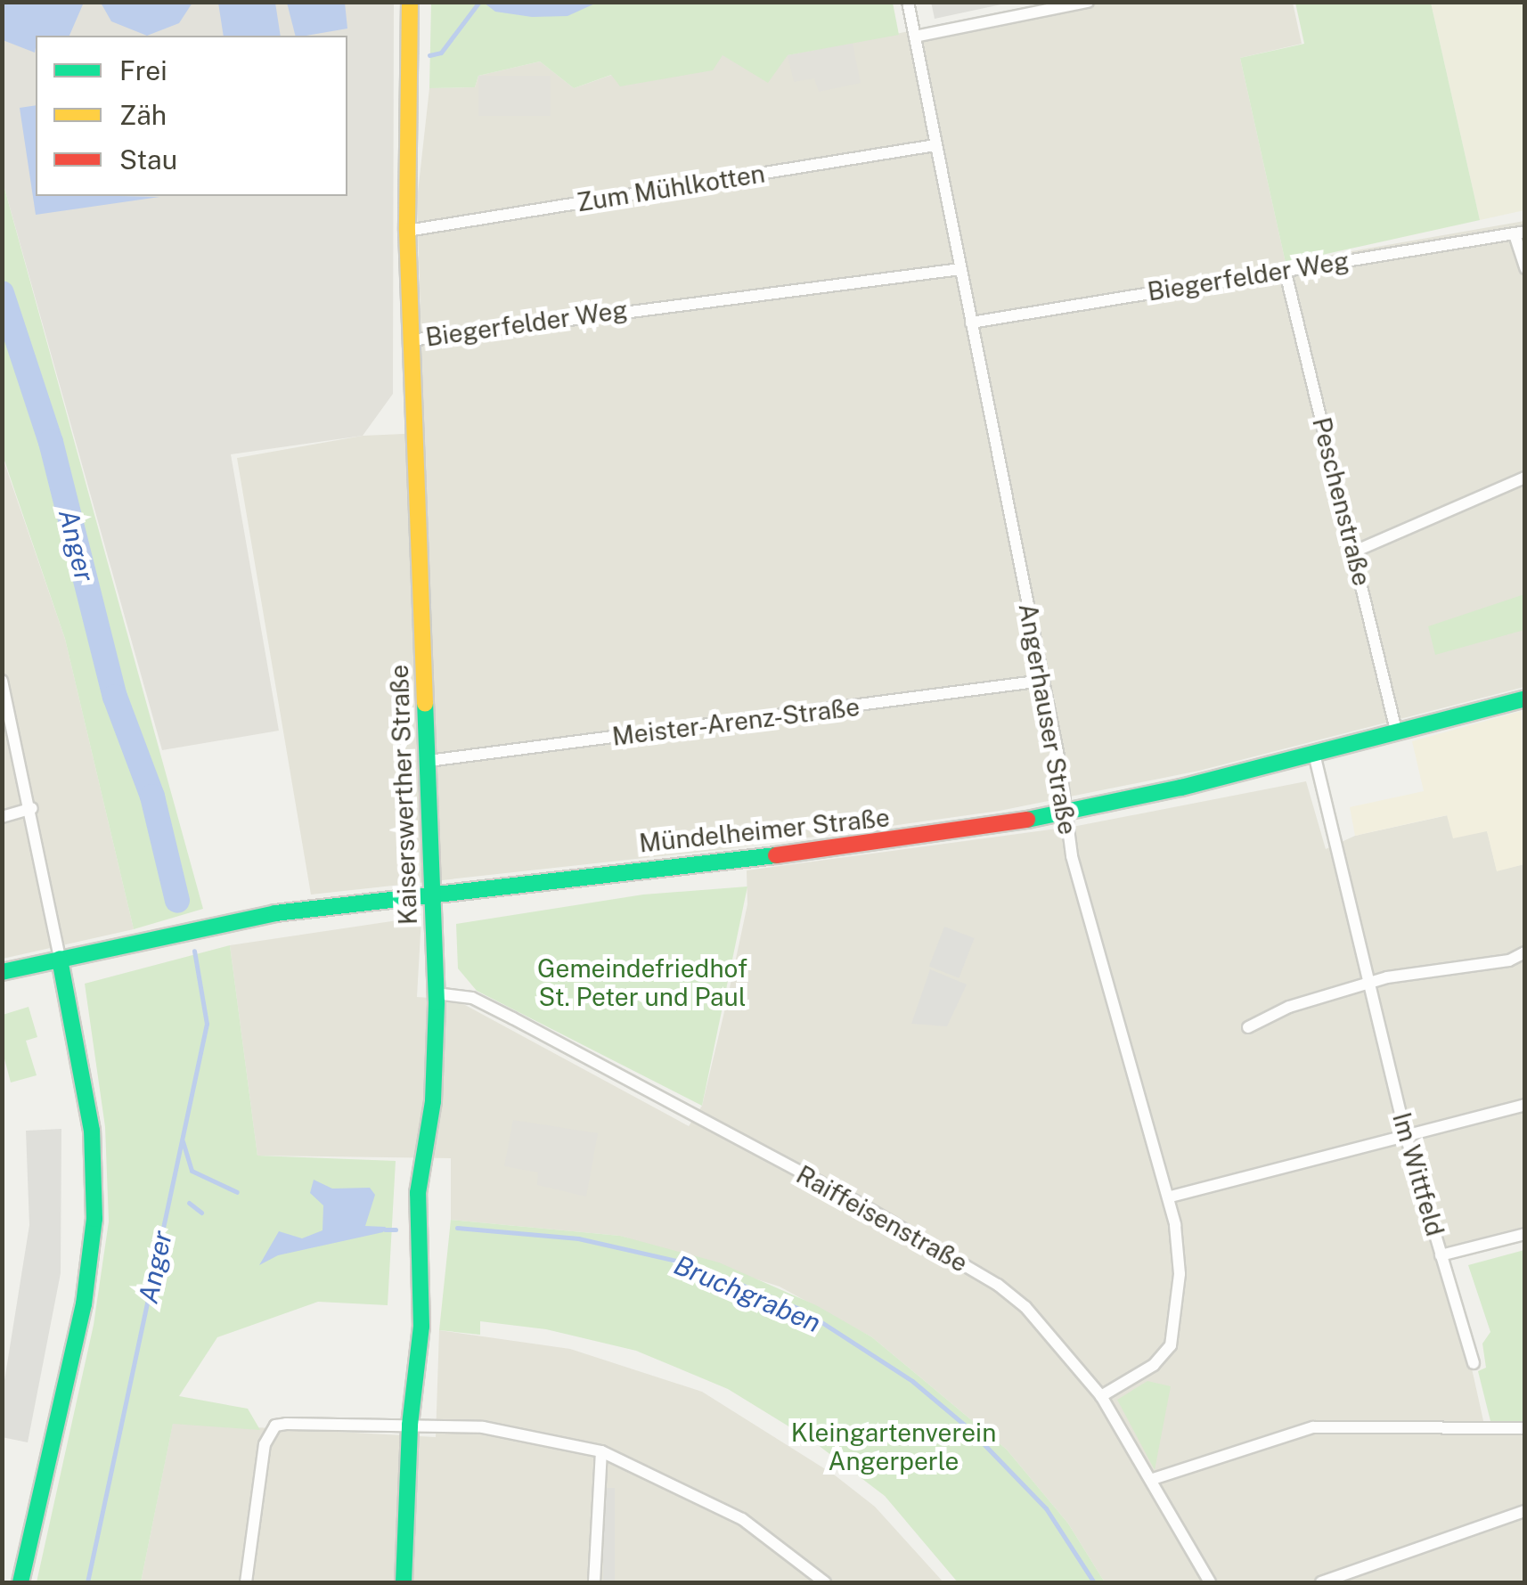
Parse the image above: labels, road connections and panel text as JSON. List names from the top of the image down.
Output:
{
  "streets": {
    "street": [
      "Zum Mühlkotten",
      "Biegerfelder Weg",
      "Peschenstraße",
      "Angerhauser Straße",
      "Meister-Arenz-Straße",
      "Kaiserswerther Straße",
      "Mündelheimer Straße",
      "Im Wittfeld",
      "Raiffeisenstraße"
    ]
  },
  "crossings": [
    ["Zum Mühlkotten", "Angerhauser Straße"],
    ["Zum Mühlkotten", "Kaiserswerther Straße"],
    ["Biegerfelder Weg", "Peschenstraße"],
    ["Biegerfelder Weg", "Angerhauser Straße"],
    ["Biegerfelder Weg", "Kaiserswerther Straße"],
    ["Peschenstraße", "Mündelheimer Straße"],
    ["Angerhauser Straße", "Meister-Arenz-Straße"],
    ["Angerhauser Straße", "Mündelheimer Straße"],
    ["Angerhauser Straße", "Raiffeisenstraße"],
    ["Meister-Arenz-Straße", "Kaiserswerther Straße"],
    ["Kaiserswerther Straße", "Mündelheimer Straße"],
    ["Kaiserswerther Straße", "Raiffeisenstraße"],
    ["Mündelheimer Straße", "Im Wittfeld"]
  ],
  "water": ["Anger", "Bruchgraben"],
  "parks": ["Gemeindefriedhof St. Peter und Paul", "Kleingartenverein Angerperle"],
  "legend": ["Frei", "Zäh", "Stau"]
}
